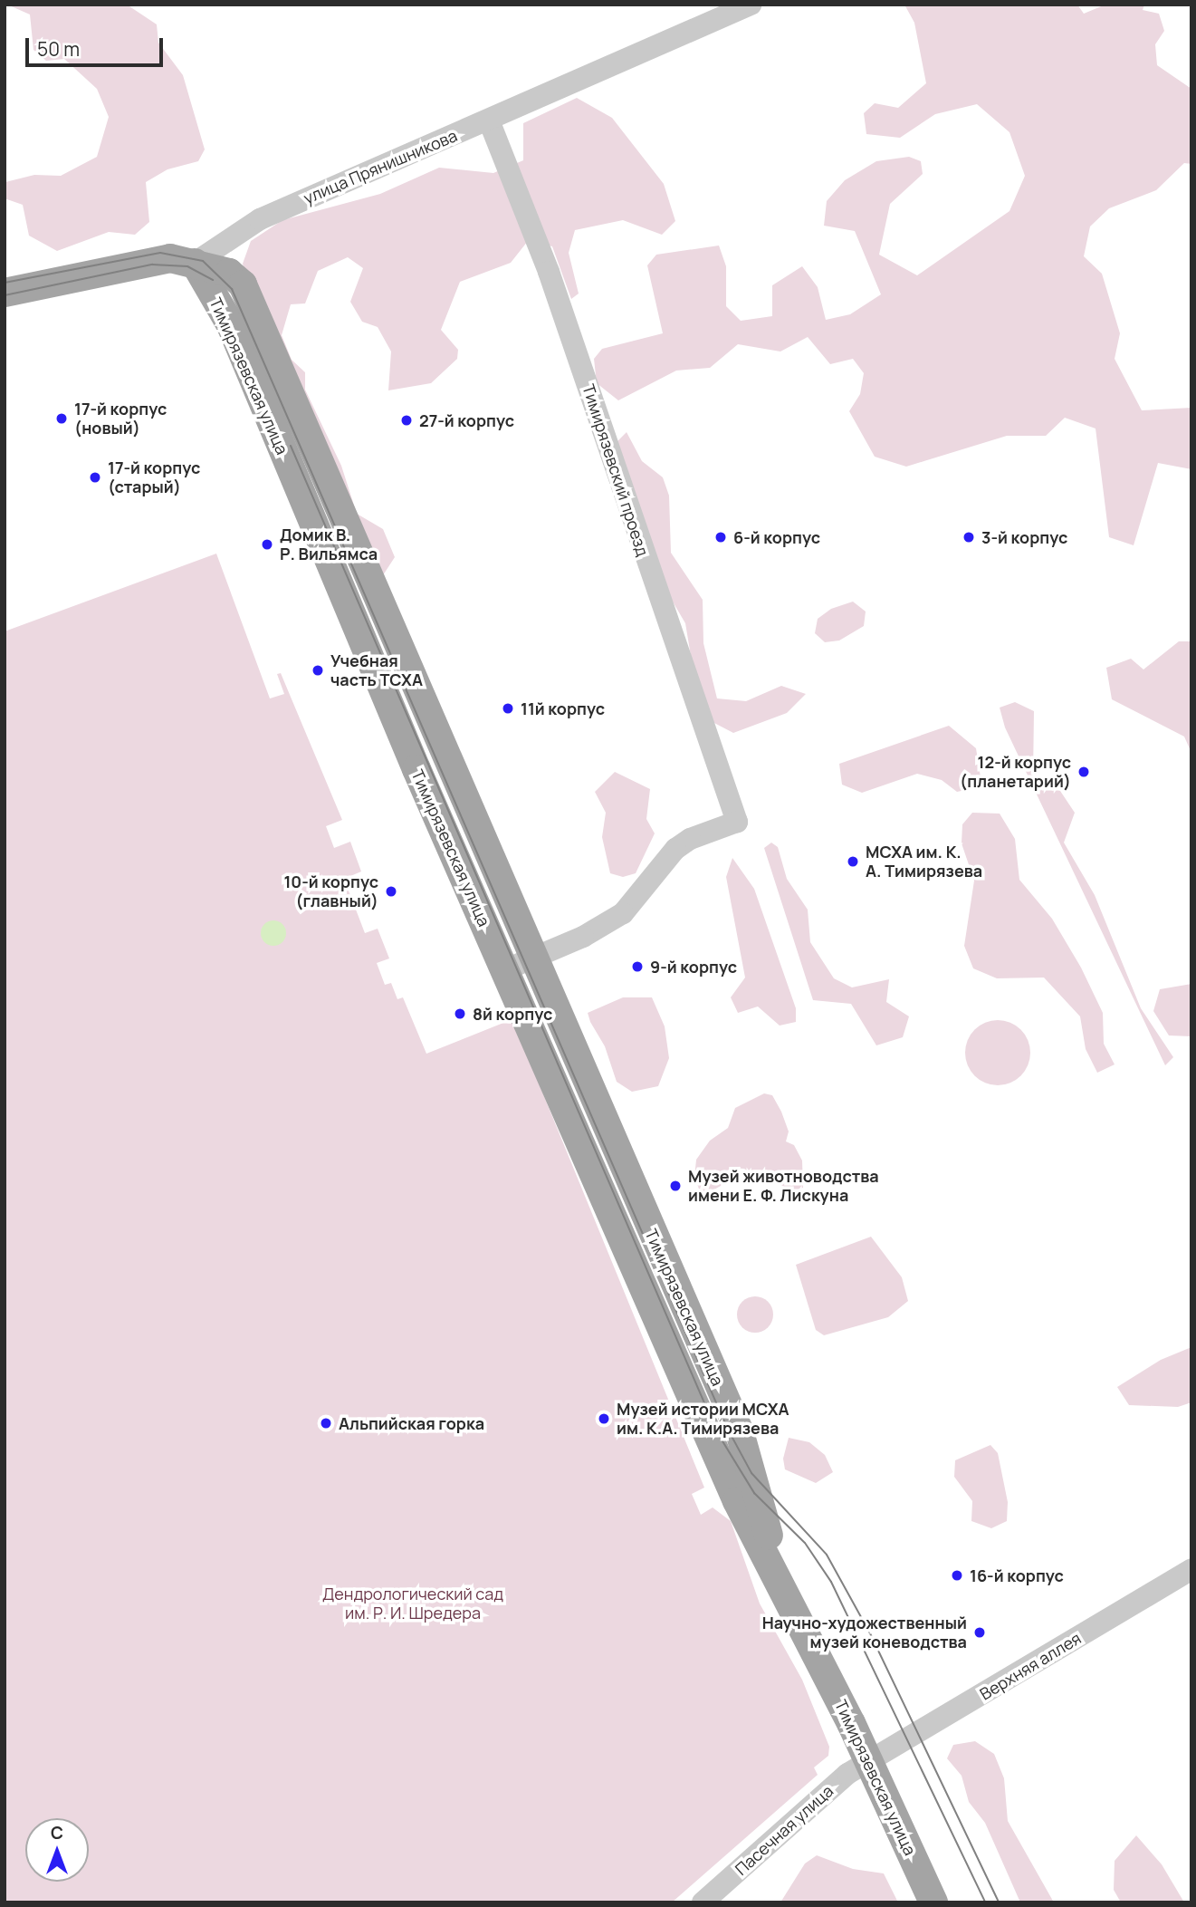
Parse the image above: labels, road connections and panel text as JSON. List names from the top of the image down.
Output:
{
  "streets": {
    "main road": ["Тимирязевская улица"],
    "street": [
      "улица Прянишникова",
      "Тимирязевский проезд",
      "Верхняя аллея",
      "Пасечная улица"
    ]
  },
  "crossings": [
    ["улица Прянишникова", "Тимирязевская улица"],
    ["улица Прянишникова", "Тимирязевский проезд"],
    ["Тимирязевская улица", "Тимирязевский проезд"],
    ["Тимирязевская улица", "Верхняя аллея"],
    ["Тимирязевская улица", "Пасечная улица"],
    ["Верхняя аллея", "Пасечная улица"]
  ],
  "parks": ["Дендрологический сад им. Р. И. Шредера"],
  "places": [
    "17-й корпус (новый)",
    "27-й корпус",
    "17-й корпус (старый)",
    "6-й корпус",
    "3-й корпус",
    "Домик В. Р. Вильямса",
    "Учебная часть ТСХА",
    "11й корпус",
    "12-й корпус (планетарий)",
    "МСХА им. К. А. Тимирязева",
    "10-й корпус (главный)",
    "9-й корпус",
    "8й корпус",
    "Музей животноводства имени Е. Ф. Лискуна",
    "Музей истории МСХА им. К.А. Тимирязева",
    "Альпийская горка",
    "16-й корпус",
    "Научно-художественный музей коневодства"
  ],
  "scale_bar": "50 m",
  "north": "top"
}
